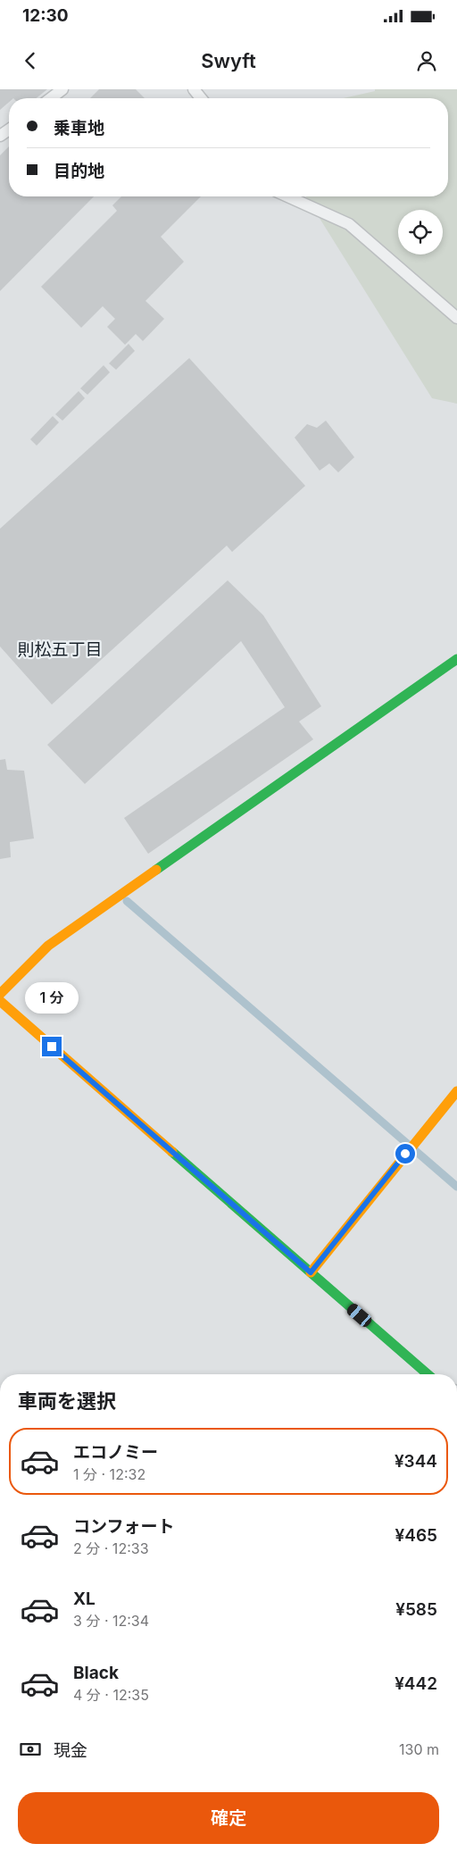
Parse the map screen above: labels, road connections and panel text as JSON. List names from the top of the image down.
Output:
{
  "districts": ["則松五丁目"],
  "page": {
    "status": "12:30",
    "header": "Swyft",
    "banner": ["乗車地", "目的地"],
    "bubble": "1 分",
    "heading": "車両を選択",
    "list": [
      {
        "name": "エコノミー",
        "note": "1 分 · 12:32",
        "value": "¥344"
      },
      {
        "name": "コンフォート",
        "note": "2 分 · 12:33",
        "value": "¥465"
      },
      {
        "name": "XL",
        "note": "3 分 · 12:34",
        "value": "¥585"
      },
      {
        "name": "Black",
        "note": "4 分 · 12:35",
        "value": "¥442"
      }
    ],
    "pay": ["現金", "130 m"],
    "buttons": "確定"
  }
}
